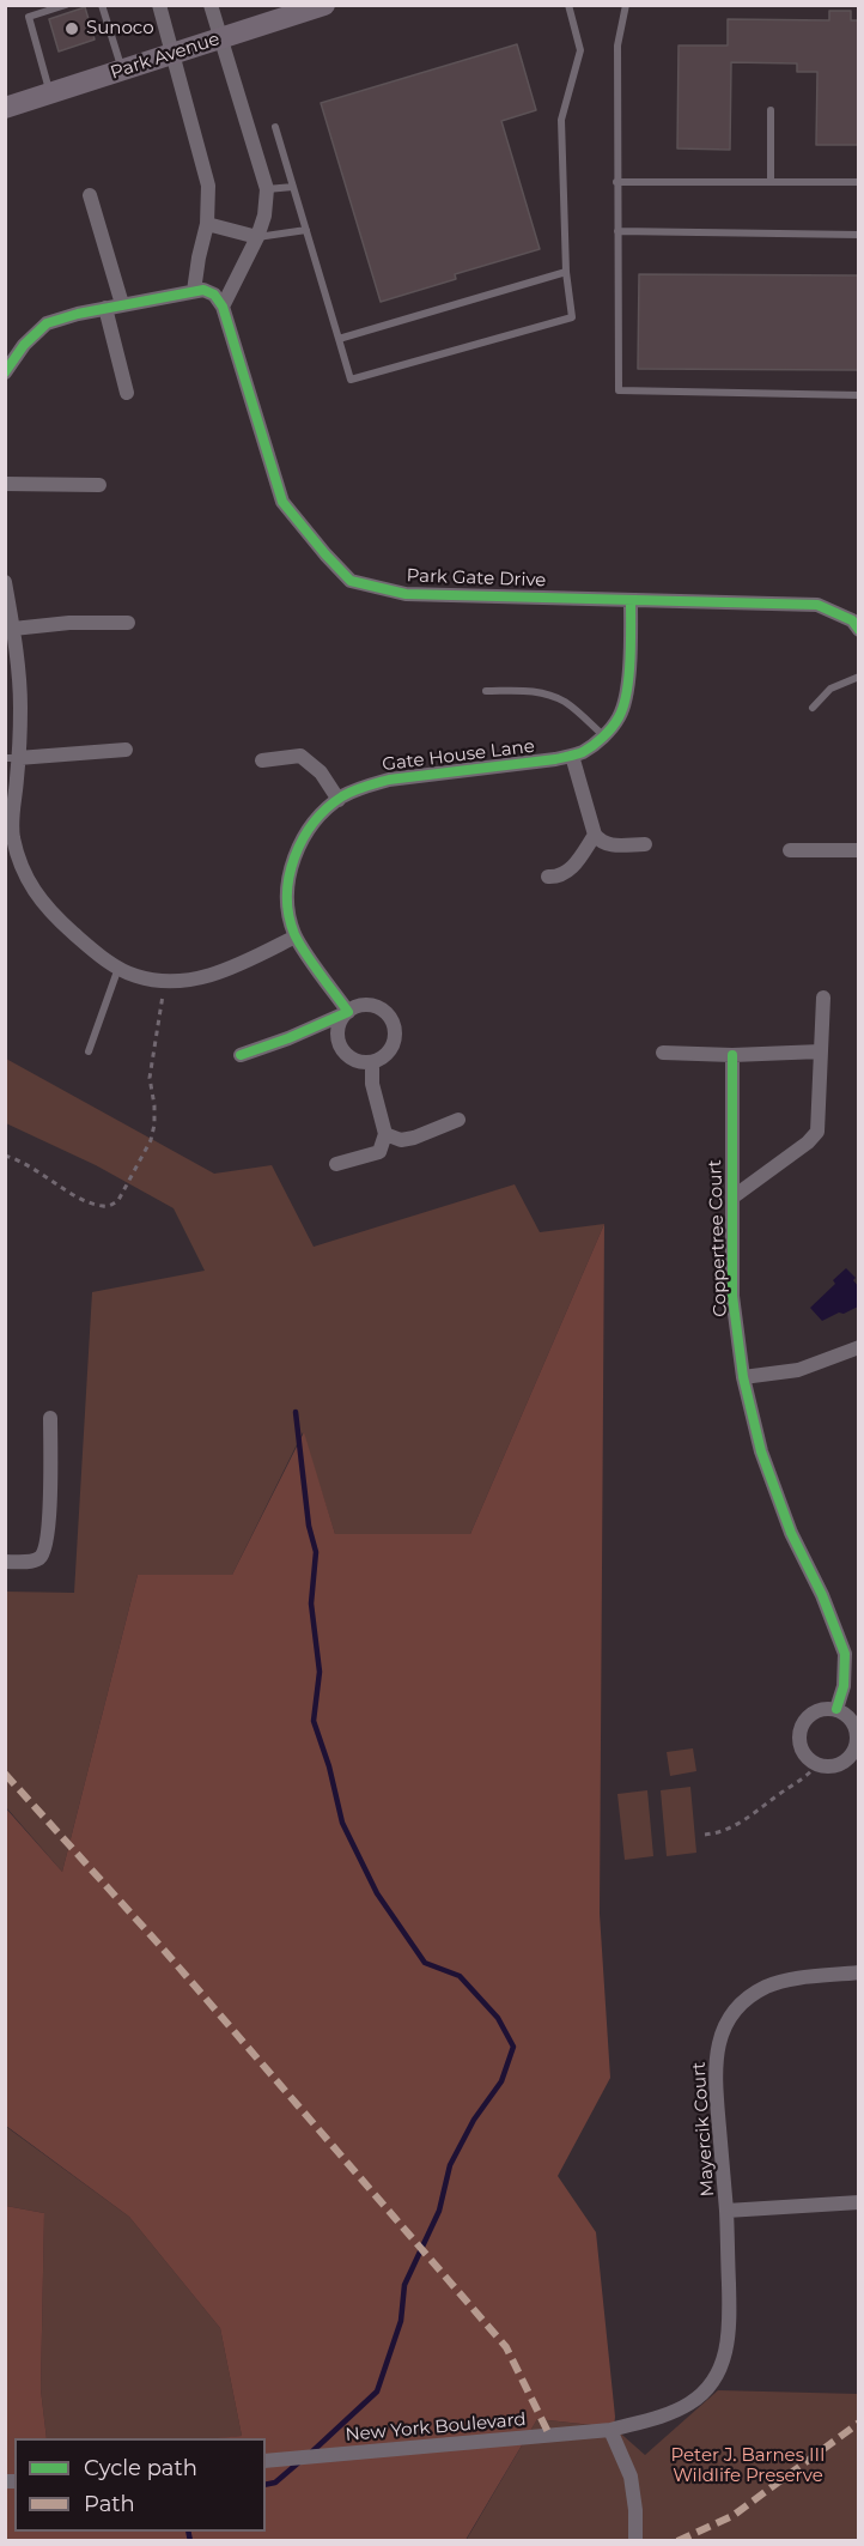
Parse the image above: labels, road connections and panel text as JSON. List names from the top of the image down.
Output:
{
  "streets": {
    "street": [
      "Park Avenue",
      "Park Gate Drive",
      "Gate House Lane",
      "Coppertree Court",
      "Mayercik Court",
      "New York Boulevard"
    ]
  },
  "crossings": [
    ["Mayercik Court", "New York Boulevard"]
  ],
  "parks": ["Peter J. Barnes III Wildlife Preserve"],
  "places": ["Sunoco"],
  "legend": ["Cycle path", "Path"]
}
